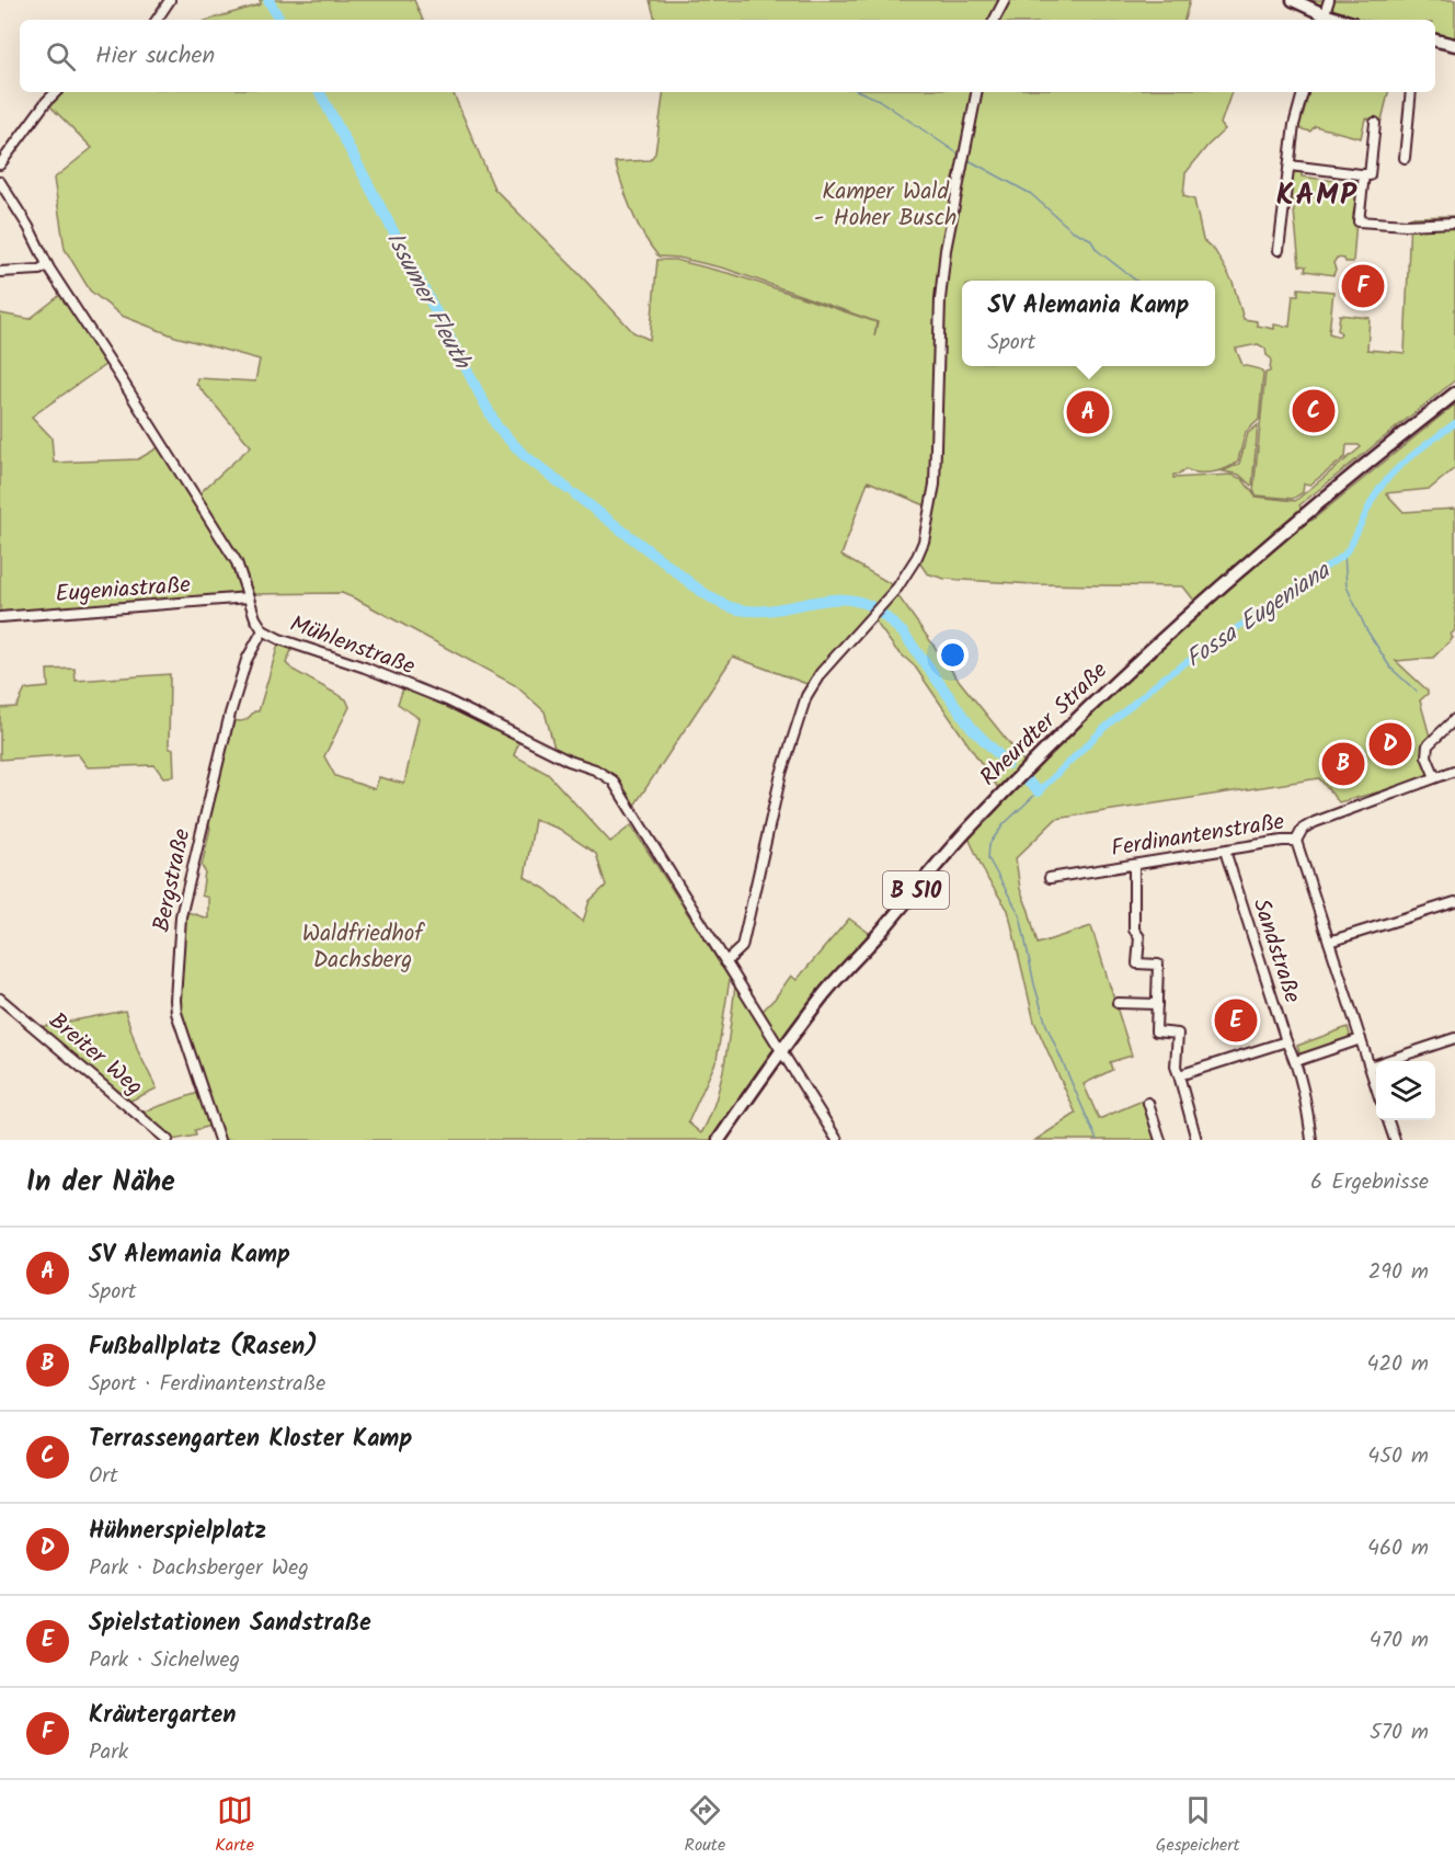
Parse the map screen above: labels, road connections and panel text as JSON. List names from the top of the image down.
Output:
{
  "streets": {
    "main road": ["Rheurdter Straße", "B 510"],
    "street": [
      "Eugeniastraße",
      "Mühlenstraße",
      "Ferdinantenstraße",
      "Bergstraße",
      "Sandstraße",
      "Breiter Weg"
    ]
  },
  "crossings": [
    ["Eugeniastraße", "Mühlenstraße"],
    ["Mühlenstraße", "Rheurdter Straße"],
    ["Mühlenstraße", "Bergstraße"],
    ["Ferdinantenstraße", "Sandstraße"]
  ],
  "districts": ["KAMP"],
  "water": ["Issumer Fleuth", "Fossa Eugeniana"],
  "parks": ["Kamper Wald - Hoher Busch", "Waldfriedhof Dachsberg"],
  "page": {
    "search": "Hier suchen",
    "pins": [
      "F",
      "C",
      "A",
      "D",
      "B",
      "E"
    ],
    "popup": ["SV Alemania Kamp", "Sport"],
    "heading": ["In der Nähe", "6 Ergebnisse"],
    "list": [
      {
        "mark": "A",
        "name": "SV Alemania Kamp",
        "note": "Sport",
        "value": "290 m"
      },
      {
        "mark": "B",
        "name": "Fußballplatz (Rasen)",
        "note": "Sport · Ferdinantenstraße",
        "value": "420 m"
      },
      {
        "mark": "C",
        "name": "Terrassengarten Kloster Kamp",
        "note": "Ort",
        "value": "450 m"
      },
      {
        "mark": "D",
        "name": "Hühnerspielplatz",
        "note": "Park · Dachsberger Weg",
        "value": "460 m"
      },
      {
        "mark": "E",
        "name": "Spielstationen Sandstraße",
        "note": "Park · Sichelweg",
        "value": "470 m"
      },
      {
        "mark": "F",
        "name": "Kräutergarten",
        "note": "Park",
        "value": "570 m"
      }
    ],
    "nav": ["Karte", "Route", "Gespeichert"]
  }
}
